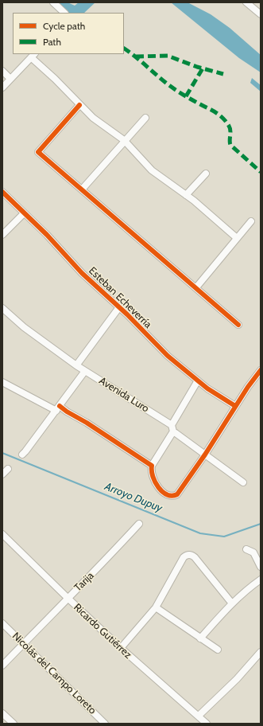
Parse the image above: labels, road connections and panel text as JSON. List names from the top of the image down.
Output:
{
  "streets": {
    "street": [
      "Esteban Echeverría",
      "Avenida Luro",
      "Tarija",
      "Ricardo Gutiérrez",
      "Nicolás del Campo Loreto"
    ]
  },
  "crossings": [
    ["Tarija", "Ricardo Gutiérrez"],
    ["Tarija", "Nicolás del Campo Loreto"]
  ],
  "water": ["Arroyo Dupuy"],
  "legend": ["Cycle path", "Path"]
}
